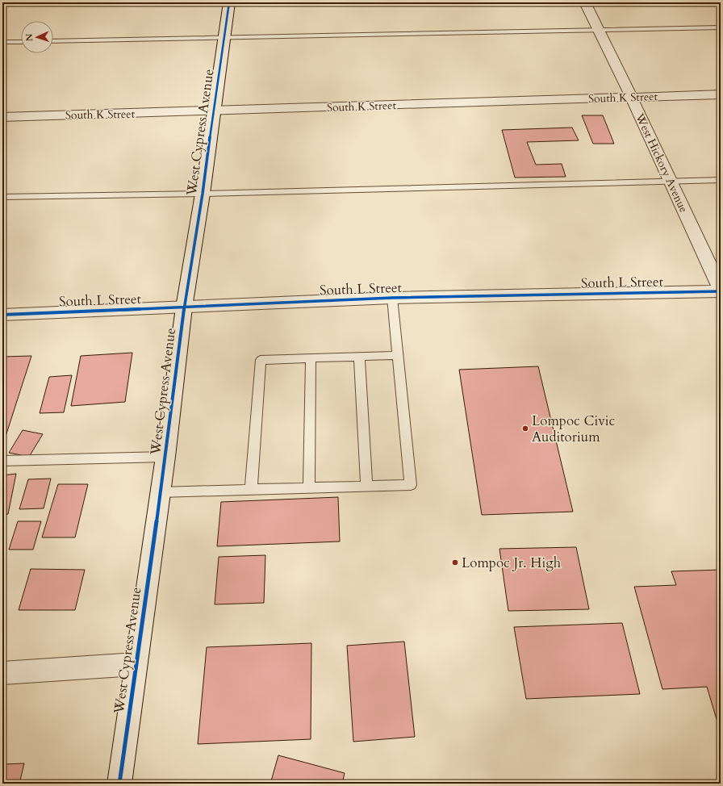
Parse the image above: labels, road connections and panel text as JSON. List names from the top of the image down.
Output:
{
  "streets": {
    "street": [
      "South K Street",
      "West Cypress Avenue",
      "West Hickory Avenue",
      "South L Street"
    ]
  },
  "crossings": [
    ["South K Street", "West Cypress Avenue"],
    ["South K Street", "West Hickory Avenue"],
    ["West Cypress Avenue", "South L Street"],
    ["West Hickory Avenue", "South L Street"]
  ],
  "places": ["Lompoc Civic Auditorium", "Lompoc Jr. High"],
  "north": "left"
}
